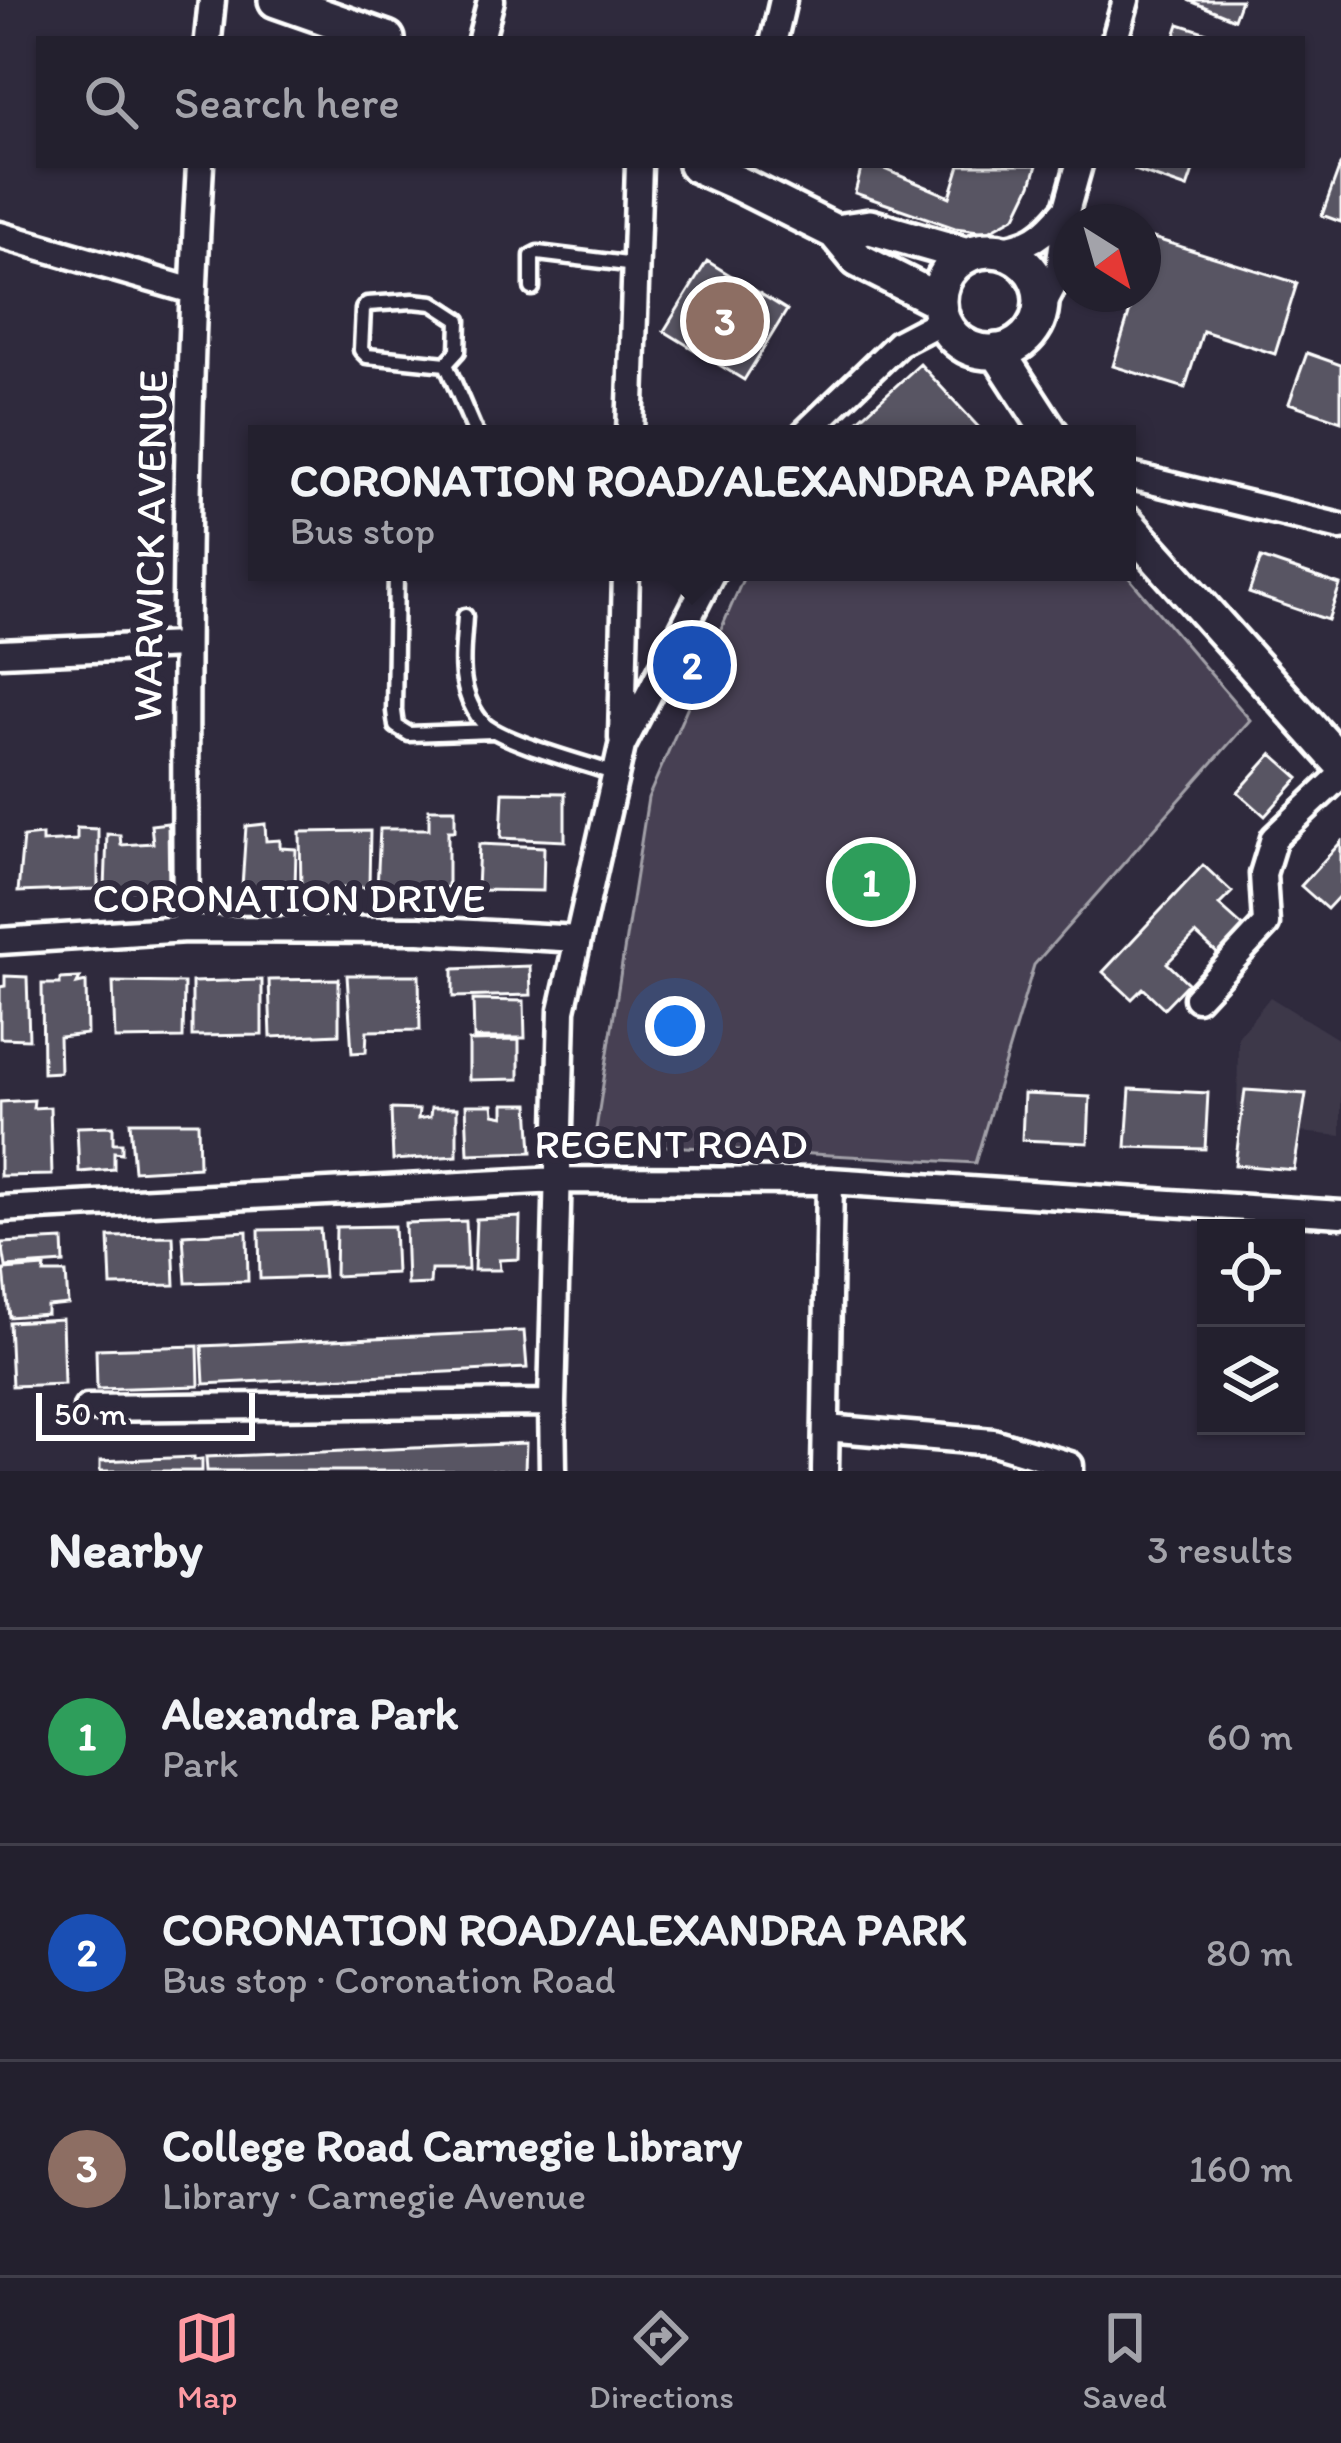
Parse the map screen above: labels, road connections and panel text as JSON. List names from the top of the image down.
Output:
{
  "streets": {
    "street": ["WARWICK AVENUE", "CORONATION DRIVE", "REGENT ROAD"]
  },
  "crossings": [
    ["WARWICK AVENUE", "CORONATION DRIVE"]
  ],
  "scale_bar": "50 m",
  "north": "bottom right",
  "page": {
    "search": "Search here",
    "pins": ["3", "2", "1"],
    "popup": ["CORONATION ROAD/ALEXANDRA PARK", "Bus stop"],
    "scale": "50 m",
    "heading": ["Nearby", "3 results"],
    "list": [
      {
        "mark": "1",
        "name": "Alexandra Park",
        "note": "Park",
        "value": "60 m"
      },
      {
        "mark": "2",
        "name": "CORONATION ROAD/ALEXANDRA PARK",
        "note": "Bus stop · Coronation Road",
        "value": "80 m"
      },
      {
        "mark": "3",
        "name": "College Road Carnegie Library",
        "note": "Library · Carnegie Avenue",
        "value": "160 m"
      }
    ],
    "nav": ["Map", "Directions", "Saved"]
  }
}
